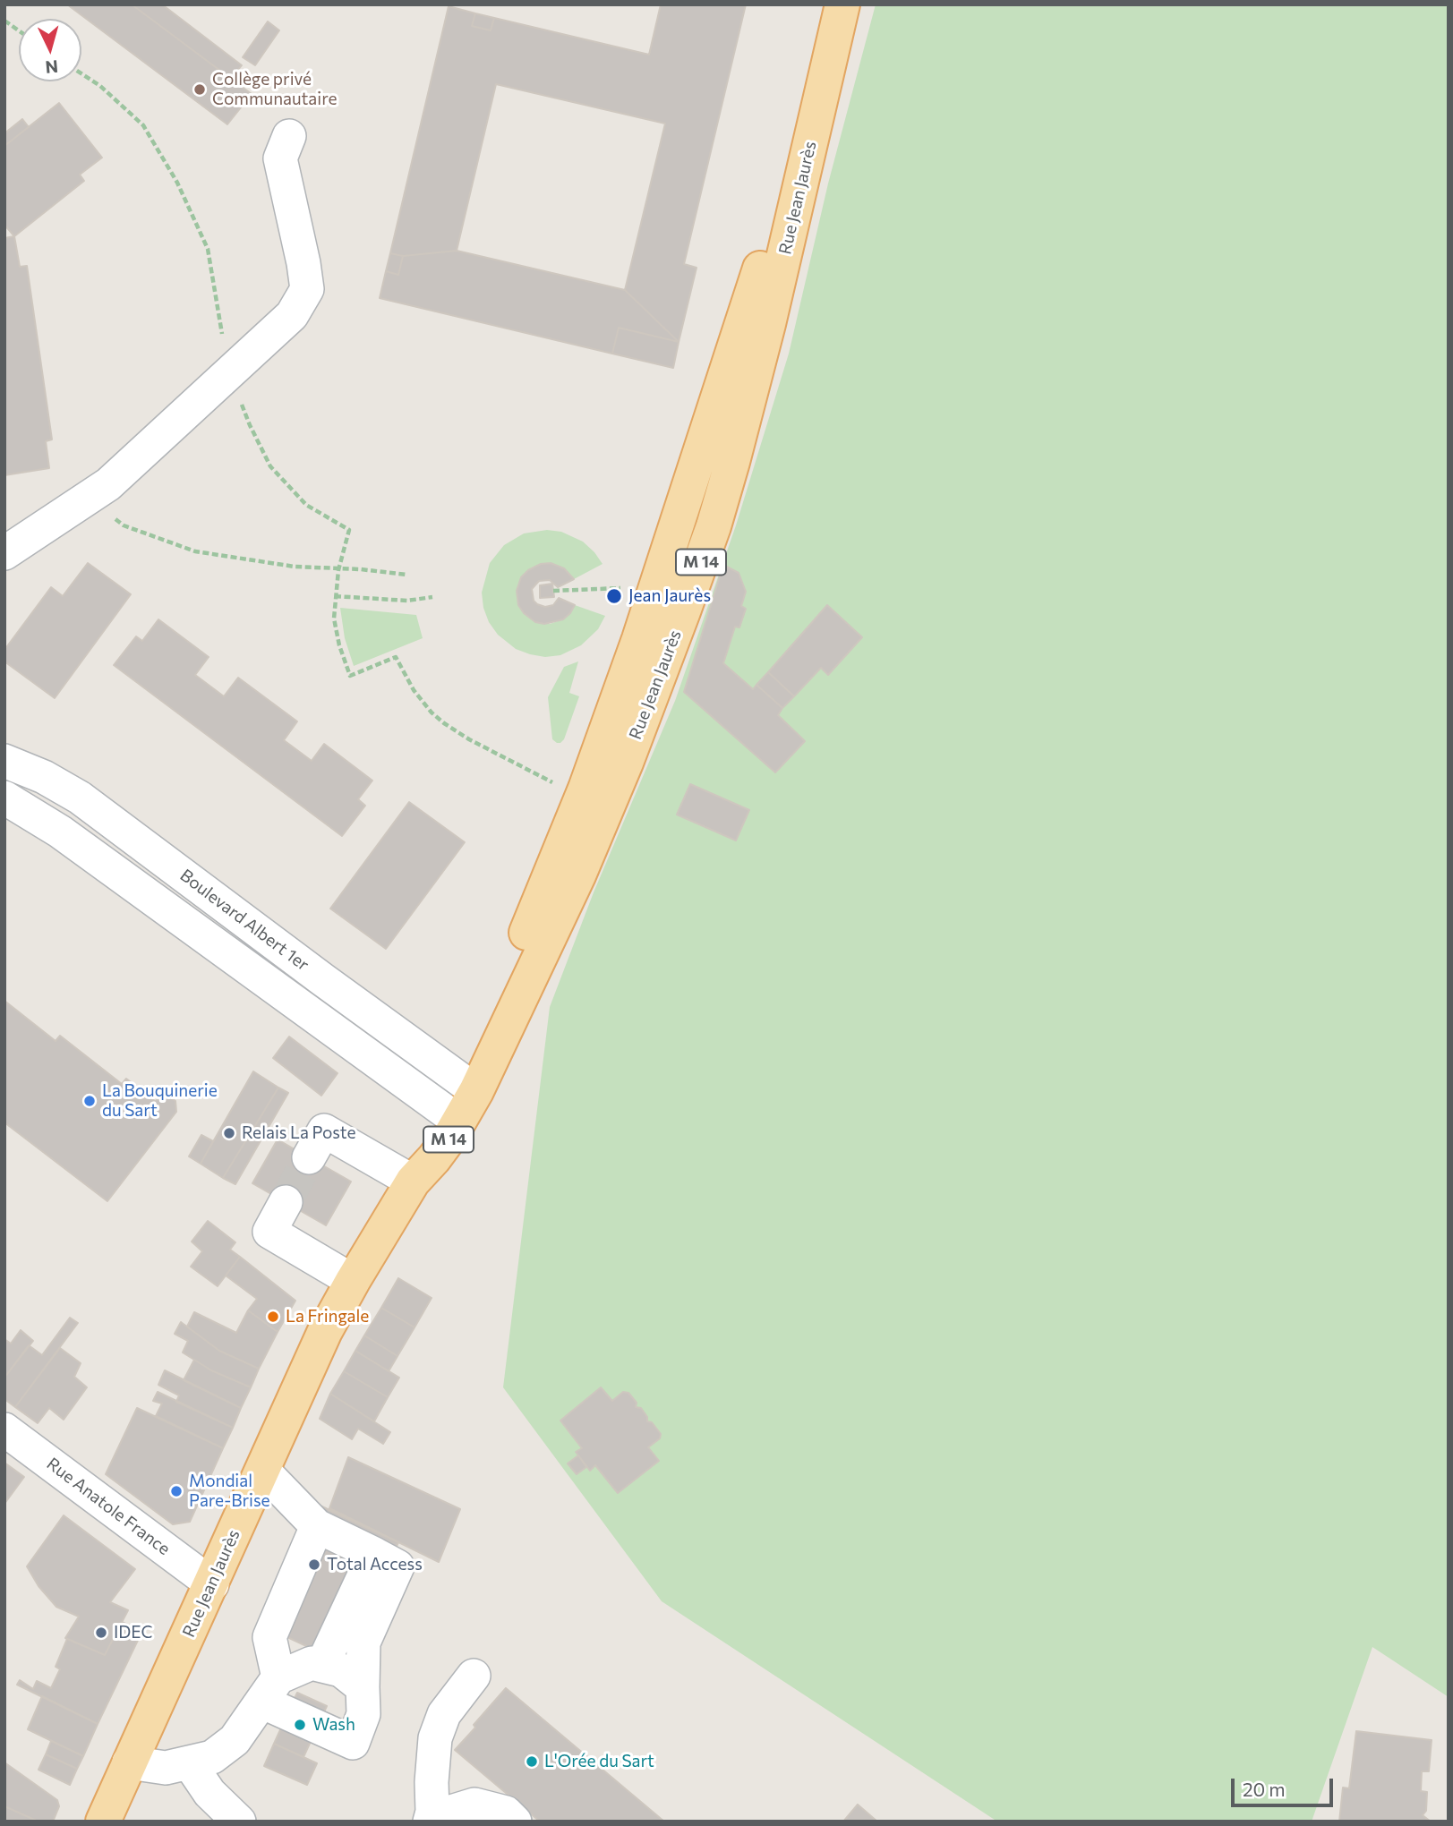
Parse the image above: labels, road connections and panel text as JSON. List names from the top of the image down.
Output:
{
  "streets": {
    "main road": ["Rue Jean Jaurès", "M 14"],
    "street": ["Boulevard Albert 1er", "Rue Anatole France"]
  },
  "crossings": [
    ["Rue Jean Jaurès", "Boulevard Albert 1er"],
    ["Rue Jean Jaurès", "Rue Anatole France"]
  ],
  "places": [
    "Collège privé Communautaire",
    "Jean Jaurès",
    "La Bouquinerie du Sart",
    "Relais La Poste",
    "La Fringale",
    "Mondial Pare-Brise",
    "Total Access",
    "IDEC",
    "Wash",
    "L'Orée du Sart"
  ],
  "scale_bar": "20 m",
  "north": "bottom"
}
